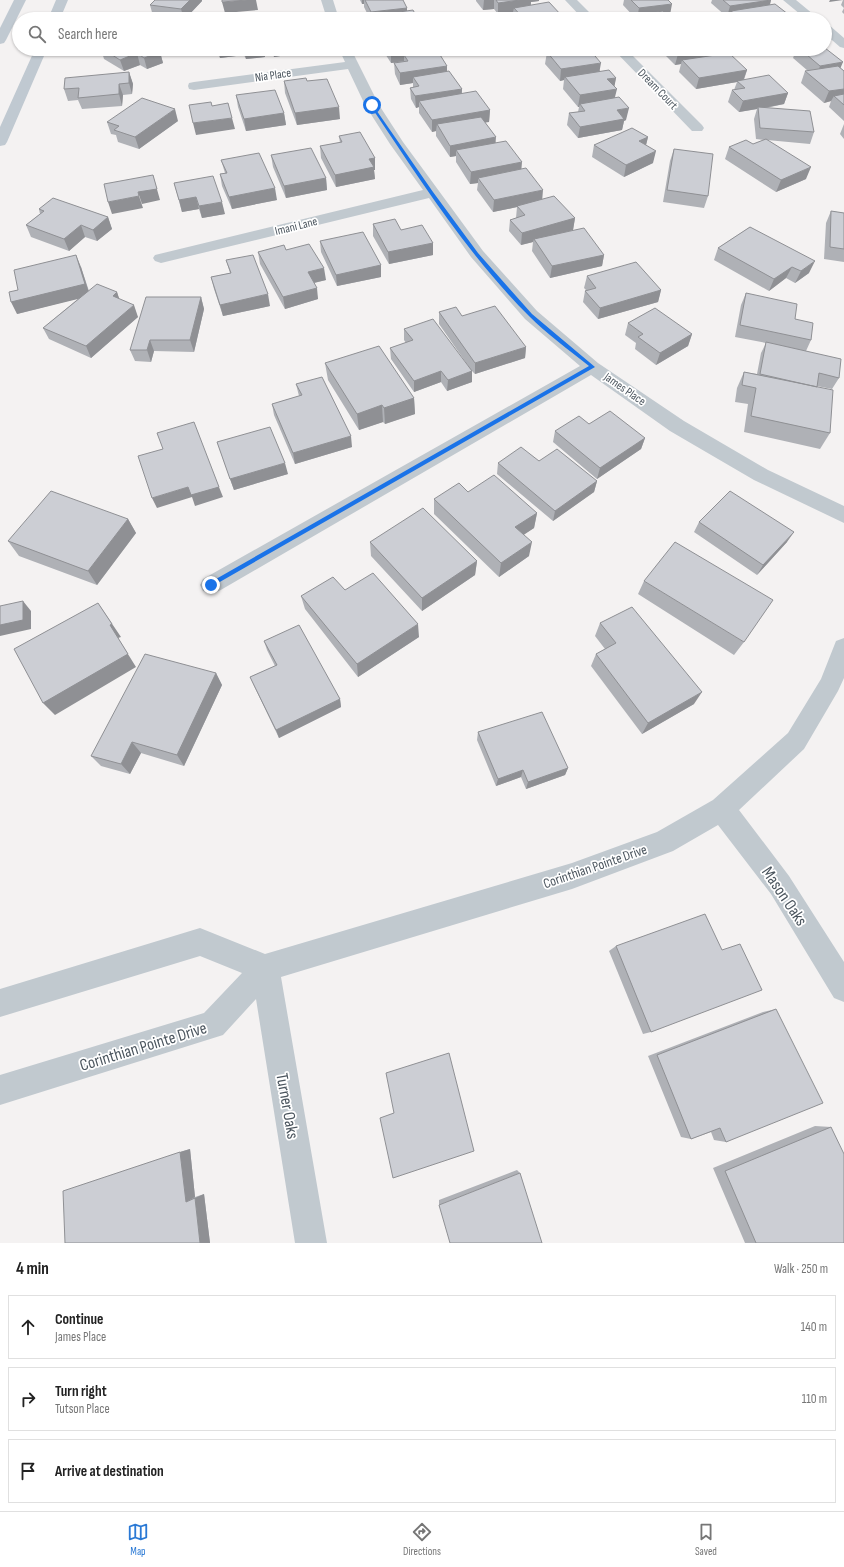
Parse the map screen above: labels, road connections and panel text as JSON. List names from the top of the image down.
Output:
{
  "streets": {
    "street": [
      "Nia Place",
      "Dream Court",
      "Imani Lane",
      "James Place",
      "Corinthian Pointe Drive",
      "Mason Oaks",
      "Turner Oaks"
    ]
  },
  "crossings": [
    ["Nia Place", "James Place"],
    ["Imani Lane", "James Place"],
    ["Corinthian Pointe Drive", "Mason Oaks"],
    ["Corinthian Pointe Drive", "Turner Oaks"]
  ],
  "page": {
    "search": "Search here",
    "heading": ["4 min", "Walk · 250 m"],
    "list": [
      ["Continue", "James Place", "140 m"],
      ["Turn right", "Tutson Place", "110 m"],
      "Arrive at destination"
    ],
    "nav": ["Map", "Directions", "Saved"]
  }
}
